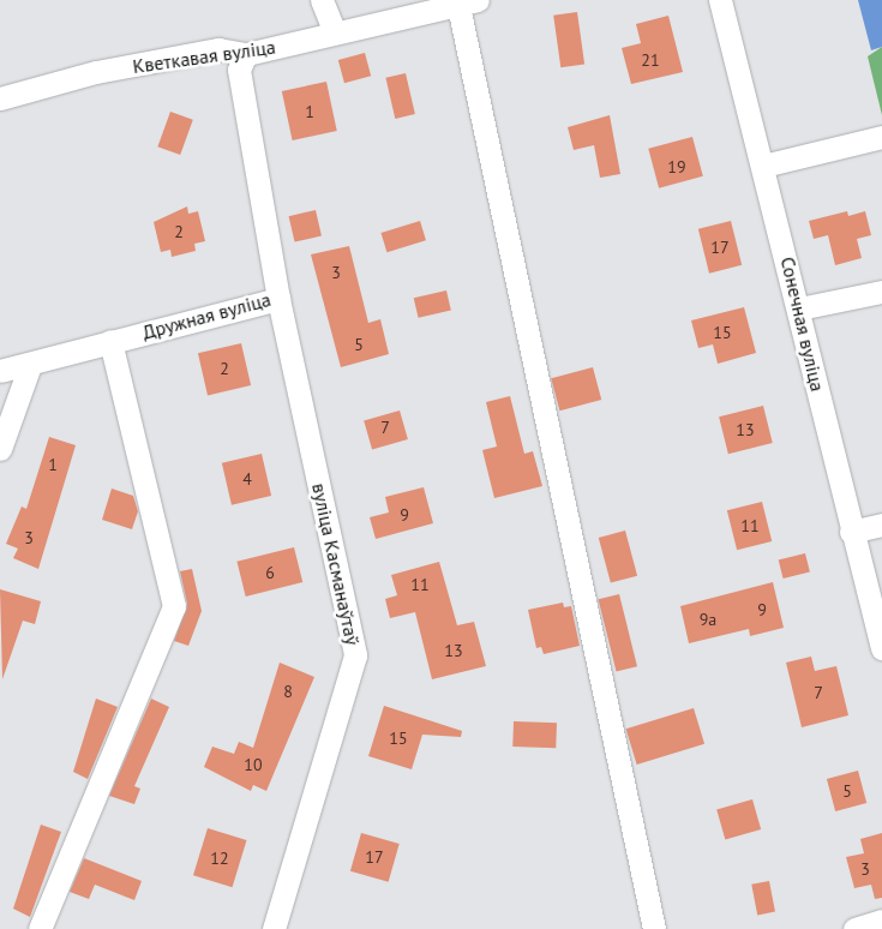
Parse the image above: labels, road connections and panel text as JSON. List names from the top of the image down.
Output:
{
  "streets": {
    "street": [
      "Кветкавая вуліца",
      "Дружная вуліца",
      "Сонечная вуліца",
      "вуліца Касманаўтаў"
    ]
  },
  "crossings": [
    ["Кветкавая вуліца", "Дружная вуліца"],
    ["Дружная вуліца", "вуліца Касманаўтаў"]
  ],
  "house_numbers": [
    "21",
    "1",
    "19",
    "2",
    "17",
    "3",
    "15",
    "5",
    "2",
    "7",
    "13",
    "1",
    "4",
    "9",
    "11",
    "3",
    "6",
    "11",
    "9",
    "9а",
    "13",
    "8",
    "7",
    "15",
    "10",
    "5",
    "17",
    "12",
    "3"
  ]
}
